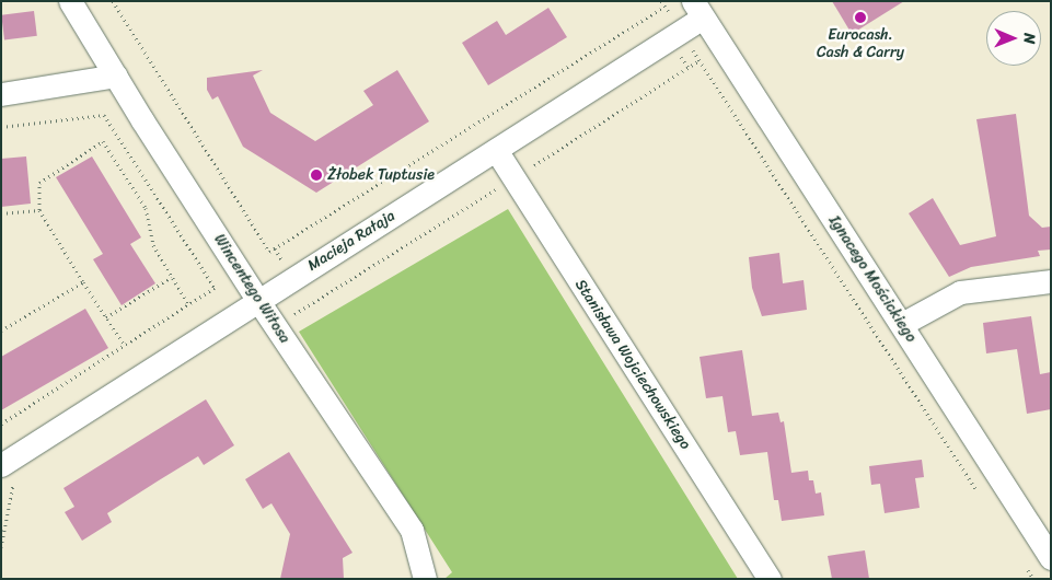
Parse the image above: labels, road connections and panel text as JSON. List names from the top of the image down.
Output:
{
  "streets": {
    "street": [
      "Macieja Rataja",
      "Ignacego Mościckiego",
      "Wincentego Witosa",
      "Stanisława Wojciechowskiego"
    ]
  },
  "crossings": [
    ["Macieja Rataja", "Ignacego Mościckiego"],
    ["Macieja Rataja", "Wincentego Witosa"],
    ["Macieja Rataja", "Stanisława Wojciechowskiego"]
  ],
  "places": ["Eurocash. Cash & Carry", "Żłobek Tuptusie"],
  "north": "right"
}
